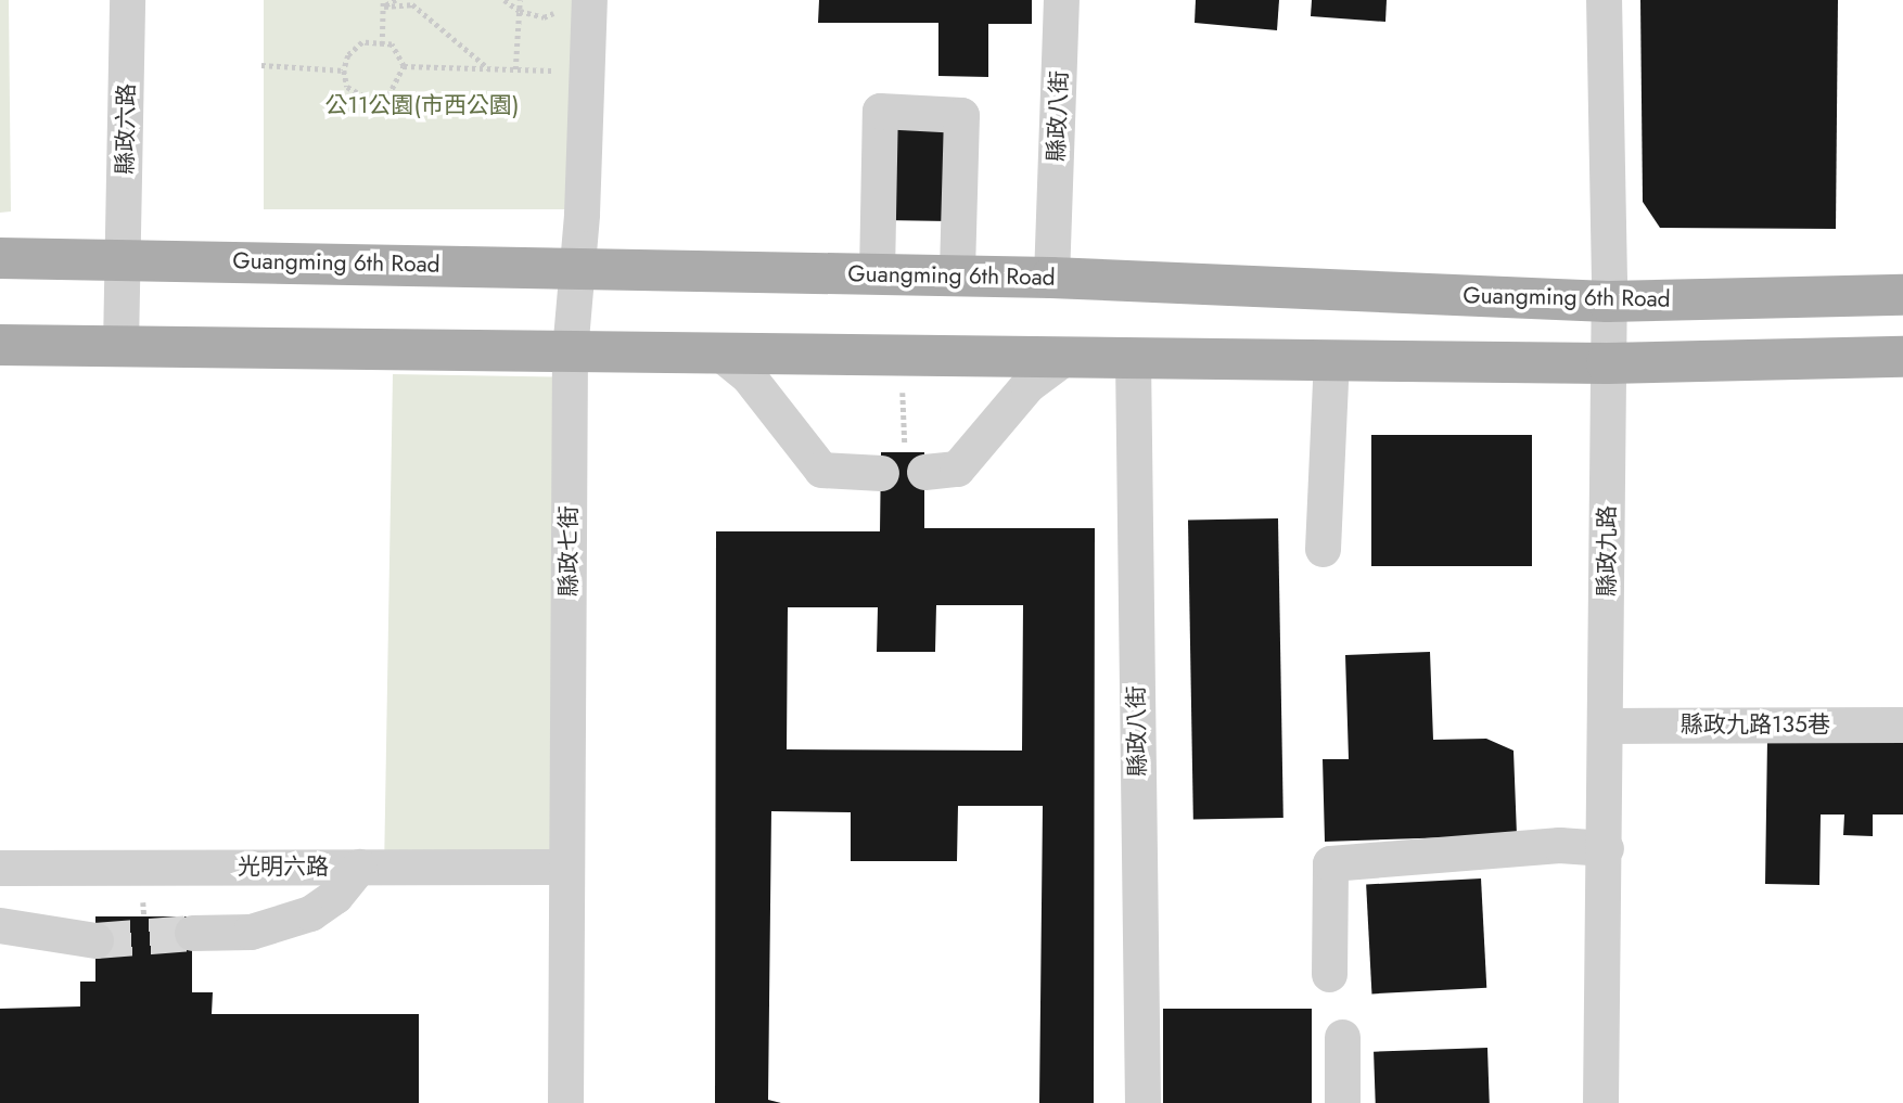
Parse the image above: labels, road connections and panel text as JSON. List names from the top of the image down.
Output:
{
  "streets": {
    "main road": ["Guangming 6th Road"],
    "street": [
      "縣政八街",
      "縣政六路",
      "縣政七街",
      "縣政九路",
      "縣政九路135巷",
      "光明六路"
    ]
  },
  "crossings": [
    ["縣政八街", "Guangming 6th Road"],
    ["縣政六路", "Guangming 6th Road"],
    ["Guangming 6th Road", "縣政七街"],
    ["Guangming 6th Road", "縣政九路"],
    ["縣政七街", "光明六路"],
    ["縣政九路", "縣政九路135巷"]
  ],
  "parks": ["公11公園(市西公園)"]
}
